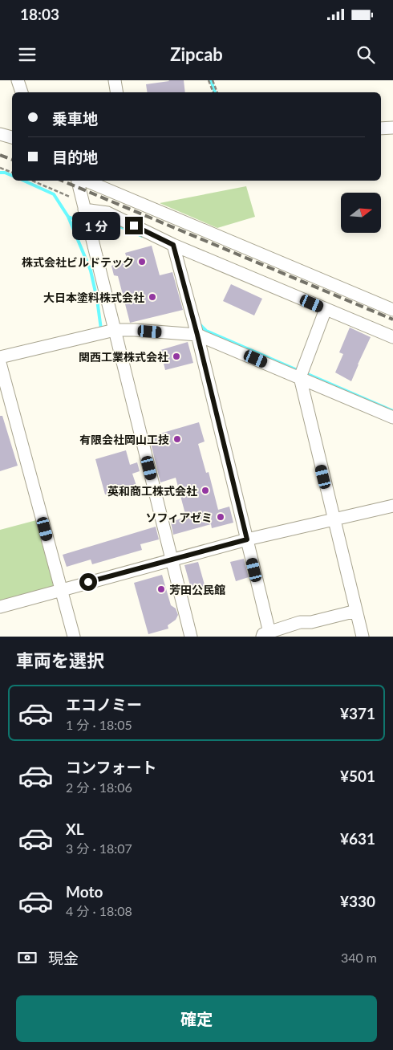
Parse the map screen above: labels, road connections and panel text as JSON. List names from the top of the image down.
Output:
{
  "places": [
    "株式会社ビルドテック",
    "大日本塗料株式会社",
    "関西工業株式会社",
    "有限会社岡山工技",
    "英和商工株式会社",
    "ソフィアゼミ",
    "芳田公民館"
  ],
  "north": "right",
  "page": {
    "status": "18:03",
    "header": "Zipcab",
    "banner": ["乗車地", "目的地"],
    "bubble": "1 分",
    "heading": "車両を選択",
    "list": [
      {
        "name": "エコノミー",
        "note": "1 分 · 18:05",
        "value": "¥371"
      },
      {
        "name": "コンフォート",
        "note": "2 分 · 18:06",
        "value": "¥501"
      },
      {
        "name": "XL",
        "note": "3 分 · 18:07",
        "value": "¥631"
      },
      {
        "name": "Moto",
        "note": "4 分 · 18:08",
        "value": "¥330"
      }
    ],
    "pay": ["現金", "340 m"],
    "buttons": "確定"
  }
}
